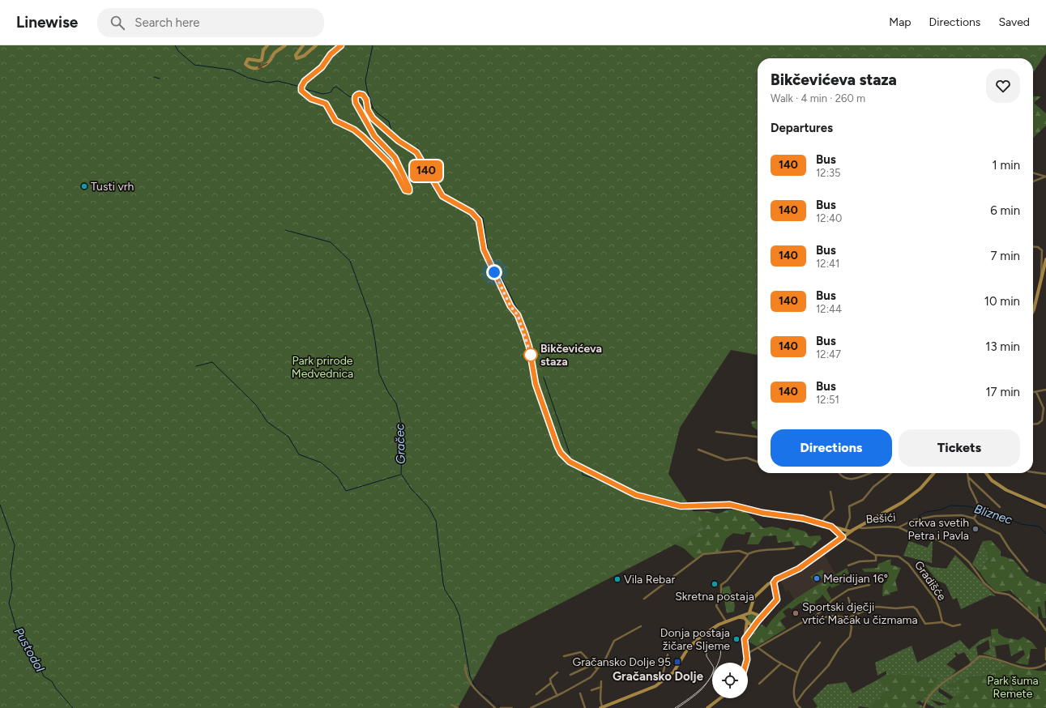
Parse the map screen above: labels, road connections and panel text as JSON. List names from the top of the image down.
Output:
{
  "streets": {
    "street": ["Bešići", "Gradišće"]
  },
  "districts": ["Gračansko Dolje"],
  "water": ["Gračec", "Bliznec", "Pustodol"],
  "parks": ["Park prirode Medvednica", "Park šuma Remete"],
  "places": {
    "other": [
      "Tusti vrh",
      "Bikčevićeva staza",
      "crkva svetih Petra i Pavla",
      "Meridijan 16°",
      "Vila Rebar",
      "Skretna postaja",
      "Sportski dječji vrtić Mačak u čizmama",
      "Donja postaja žičare Sljeme"
    ],
    "transit": ["Gračansko Dolje 95"]
  },
  "lines": ["bus line 140"],
  "page": {
    "header": "Linewise",
    "search": "Search here",
    "nav": ["Map", "Directions", "Saved"],
    "on_map": "140",
    "heading": [
      ["Bikčevićeva staza", "Walk · 4 min · 260 m"],
      "Departures"
    ],
    "list": [
      {
        "mark": "140",
        "name": "Bus",
        "note": "12:35",
        "value": "1 min"
      },
      {
        "mark": "140",
        "name": "Bus",
        "note": "12:40",
        "value": "6 min"
      },
      {
        "mark": "140",
        "name": "Bus",
        "note": "12:41",
        "value": "7 min"
      },
      {
        "mark": "140",
        "name": "Bus",
        "note": "12:44",
        "value": "10 min"
      },
      {
        "mark": "140",
        "name": "Bus",
        "note": "12:47",
        "value": "13 min"
      },
      {
        "mark": "140",
        "name": "Bus",
        "note": "12:51",
        "value": "17 min"
      }
    ],
    "buttons": ["Directions", "Tickets"]
  }
}
